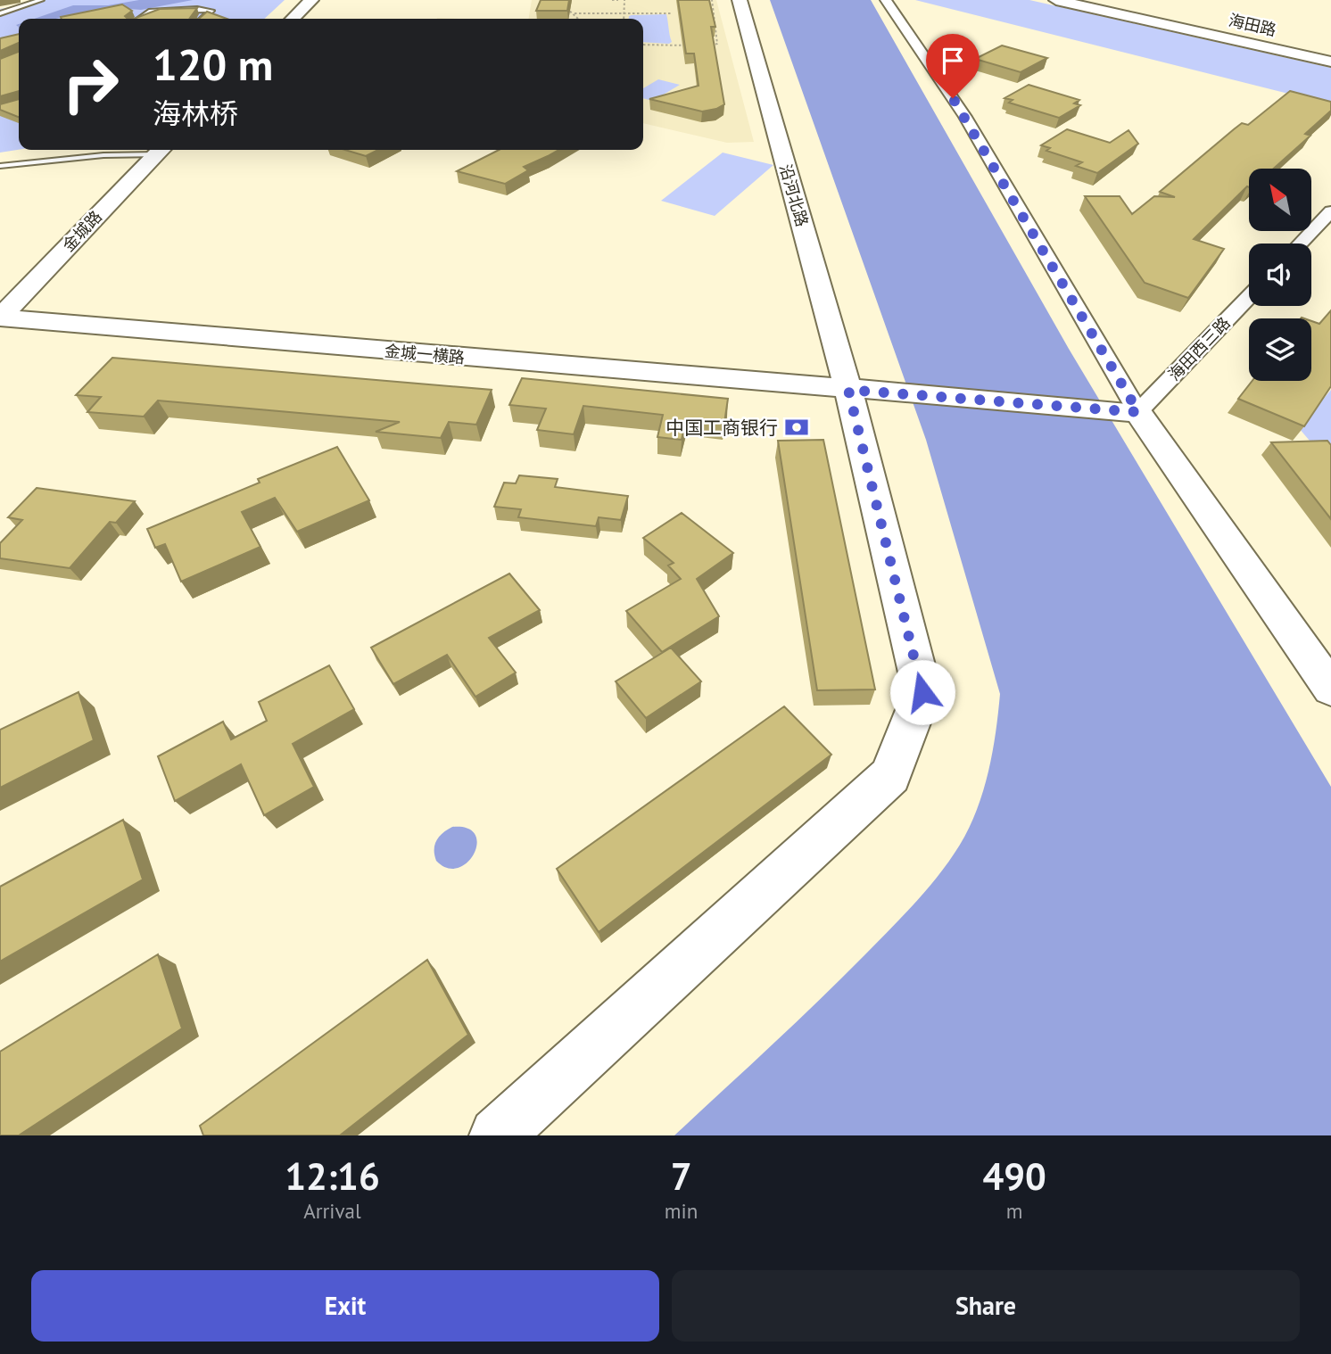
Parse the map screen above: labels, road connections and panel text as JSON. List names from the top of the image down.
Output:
{
  "streets": {
    "street": [
      "海田路",
      "沿河北路",
      "金城路",
      "海田西三路",
      "金城一横路"
    ]
  },
  "crossings": [
    ["沿河北路", "金城一横路"],
    ["金城路", "金城一横路"],
    ["海田西三路", "金城一横路"]
  ],
  "places": {
    "bank": ["中国工商银行"]
  },
  "north": "top left",
  "page": {
    "turn": ["120 m", "海林桥"],
    "eta": [
      "12:16",
      "Arrival",
      "7",
      "min",
      "490",
      "m"
    ],
    "buttons": ["Exit", "Share"]
  }
}
